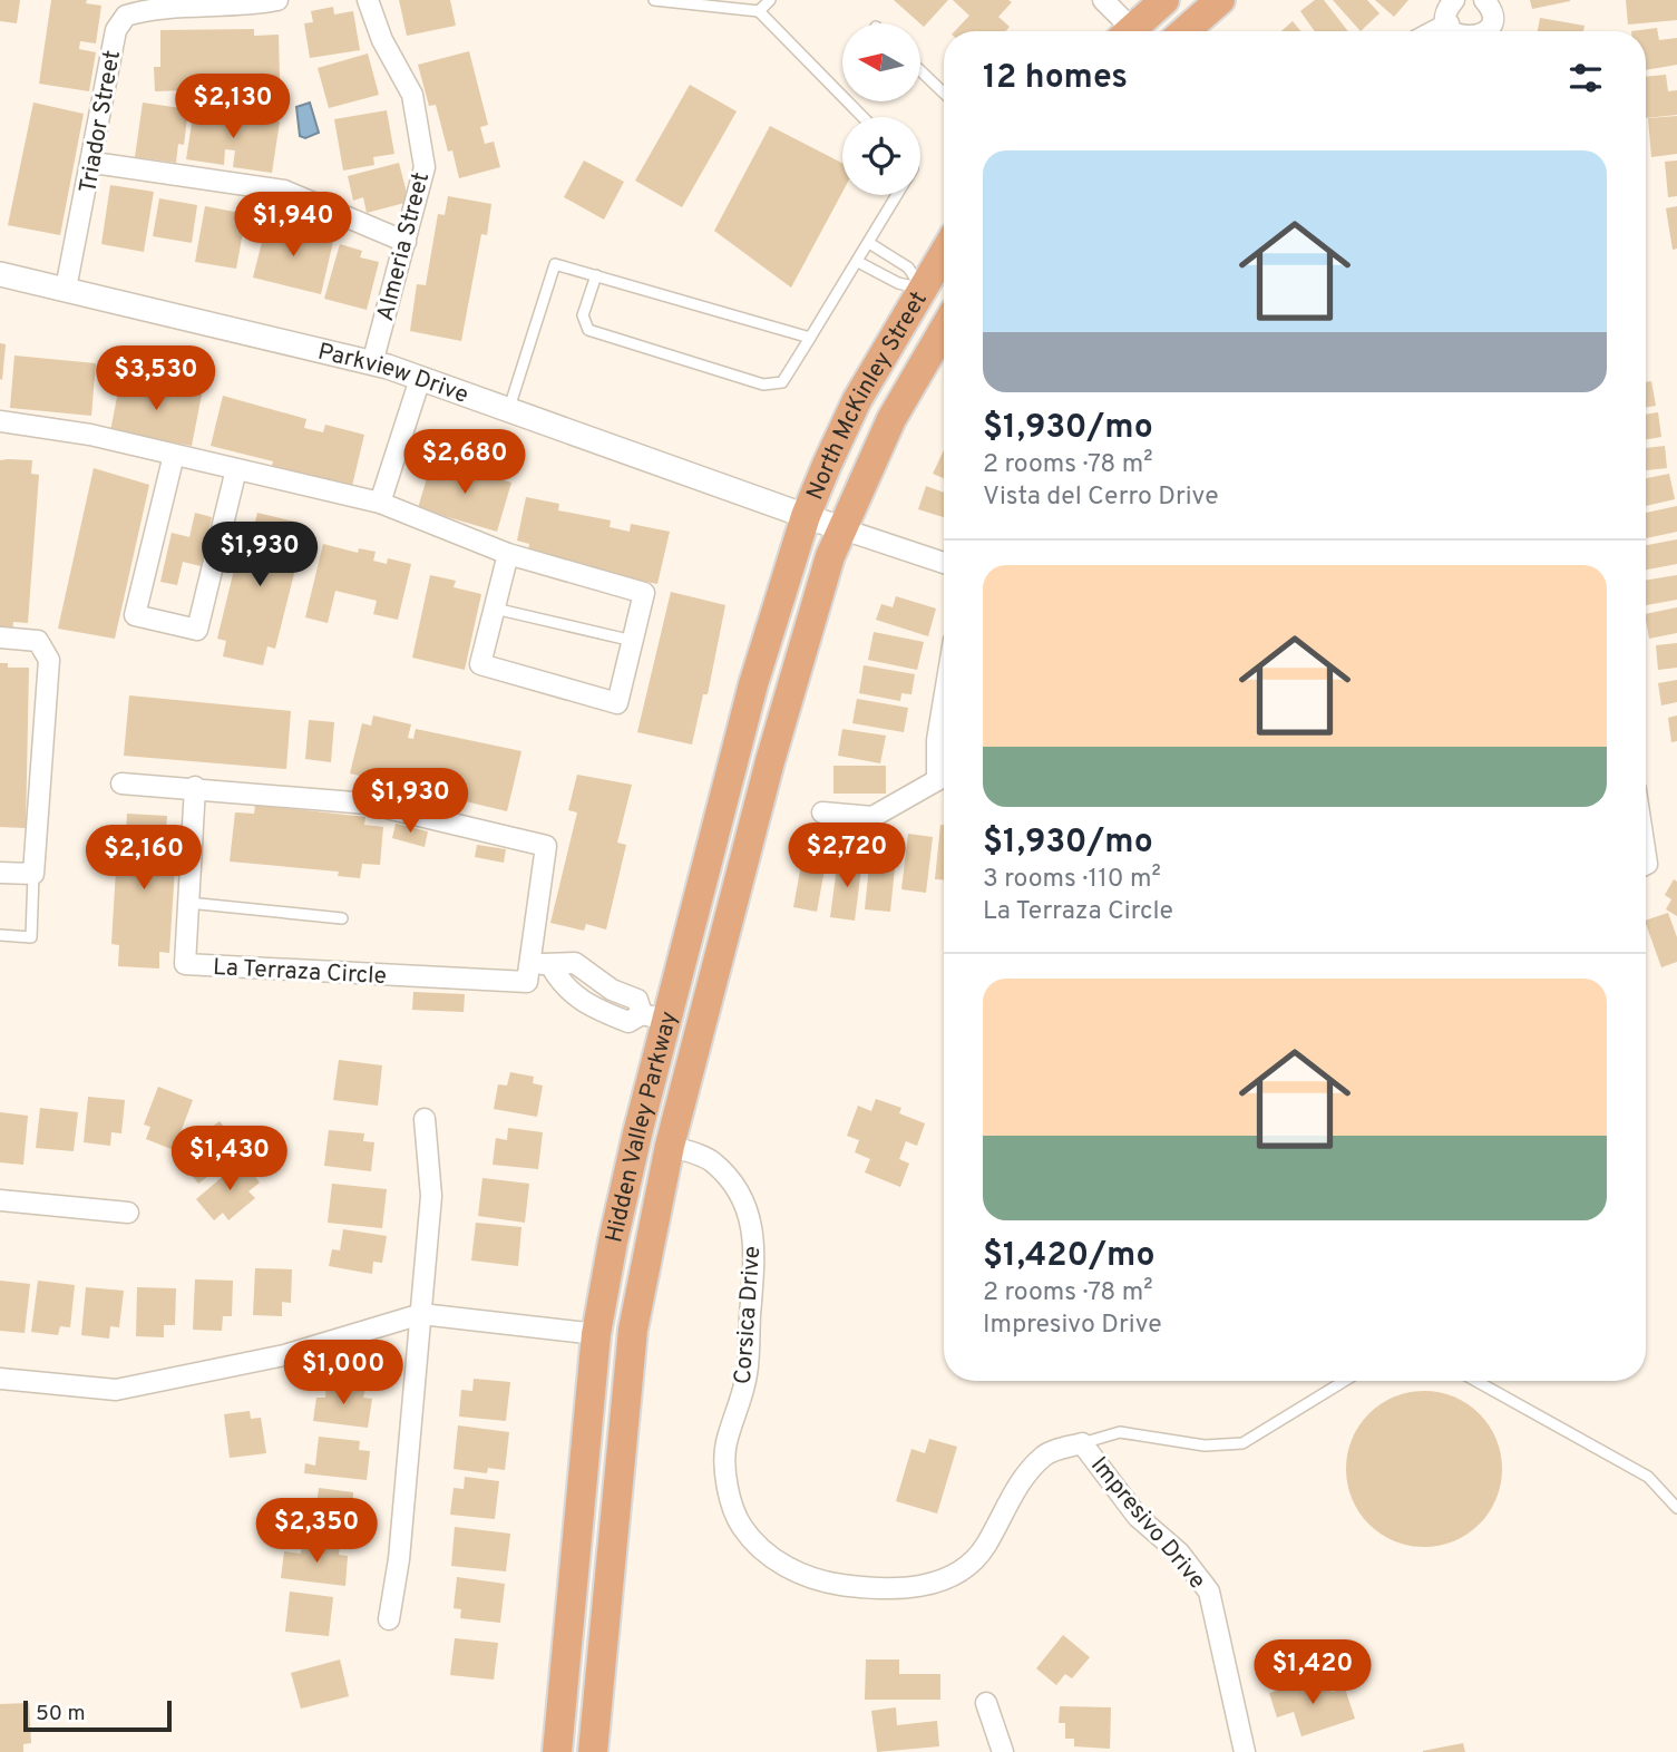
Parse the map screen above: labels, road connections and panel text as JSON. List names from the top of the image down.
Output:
{
  "streets": {
    "main road": ["North McKinley Street", "Hidden Valley Parkway"],
    "street": [
      "Triador Street",
      "Almeria Street",
      "Parkview Drive",
      "La Terraza Circle",
      "Corsica Drive",
      "Impresivo Drive"
    ]
  },
  "crossings": [
    ["Triador Street", "Parkview Drive"],
    ["Almeria Street", "Parkview Drive"],
    ["Parkview Drive", "North McKinley Street"],
    ["Parkview Drive", "Hidden Valley Parkway"],
    ["North McKinley Street", "Hidden Valley Parkway"],
    ["Hidden Valley Parkway", "Corsica Drive"],
    ["Corsica Drive", "Impresivo Drive"]
  ],
  "scale_bar": "50 m",
  "north": "left",
  "page": {
    "heading": "12 homes",
    "price": [
      "$2,130",
      "$1,940",
      "$3,530",
      "$2,680",
      "$1,930",
      "$1,930",
      "$2,720",
      "$2,160",
      "$1,430",
      "$1,000",
      "$2,350",
      "$1,420"
    ],
    "list": [
      {
        "name": "$1,930/mo",
        "note": "2 rooms · 78 m² · Vista del Cerro Drive"
      },
      {
        "name": "$1,930/mo",
        "note": "3 rooms · 110 m² · La Terraza Circle"
      },
      {
        "name": "$1,420/mo",
        "note": "2 rooms · 78 m² · Impresivo Drive"
      }
    ],
    "scale": "50 m"
  }
}
